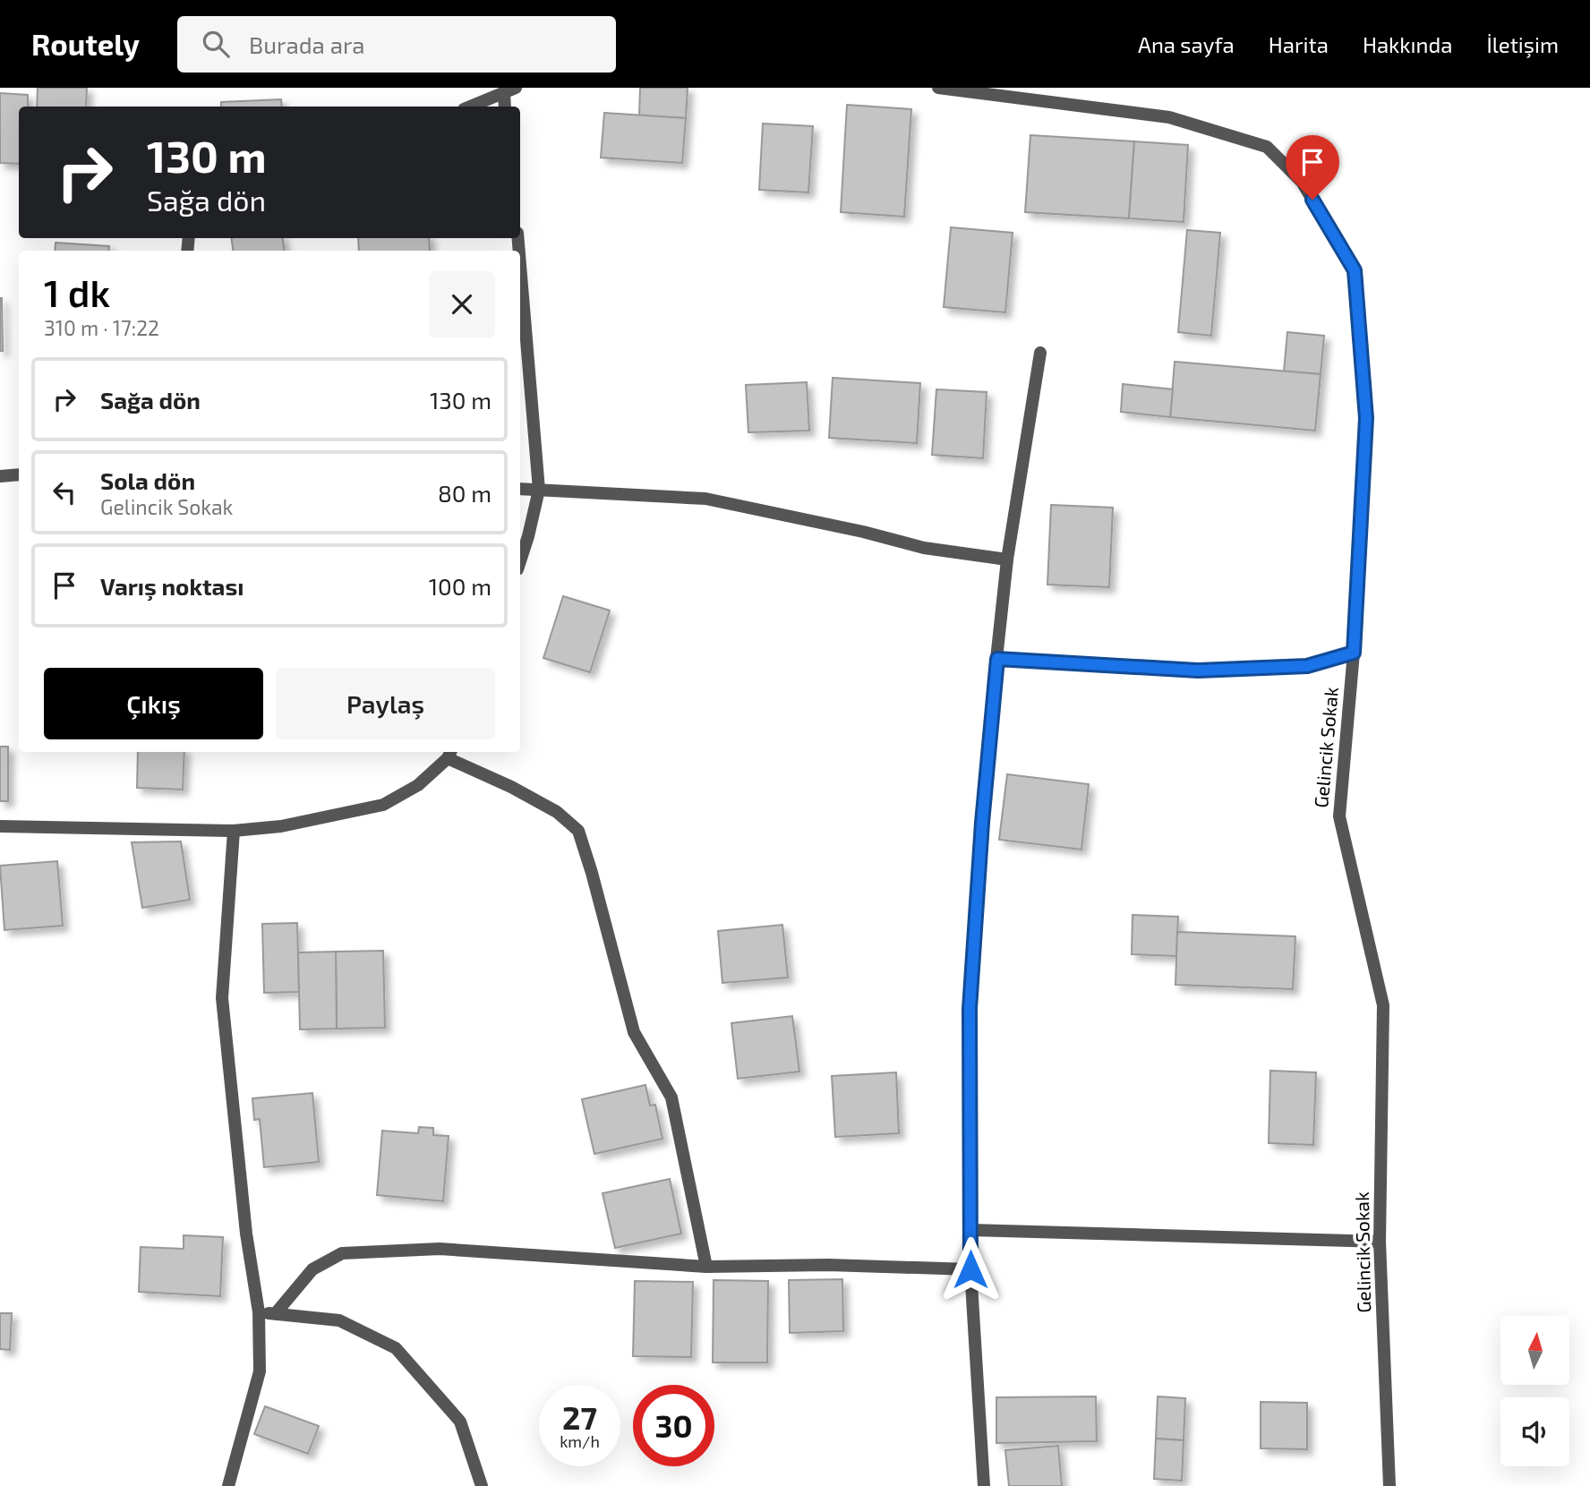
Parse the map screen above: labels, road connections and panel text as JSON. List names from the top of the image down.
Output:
{
  "streets": {
    "street": ["Gelincik Sokak"]
  },
  "north": "top",
  "page": {
    "header": "Routely",
    "search": "Burada ara",
    "nav": [
      "Ana sayfa",
      "Harita",
      "Hakkında",
      "İletişim"
    ],
    "turn": ["130 m", "Sağa dön"],
    "heading": ["1 dk", "310 m · 17:22"],
    "list": [
      {
        "name": "Sağa dön",
        "value": "130 m"
      },
      {
        "name": "Sola dön",
        "note": "Gelincik Sokak",
        "value": "80 m"
      },
      {
        "name": "Varış noktası",
        "value": "100 m"
      }
    ],
    "buttons": ["Çıkış", "Paylaş"],
    "speed": "27 km/h",
    "limit": "30"
  }
}
